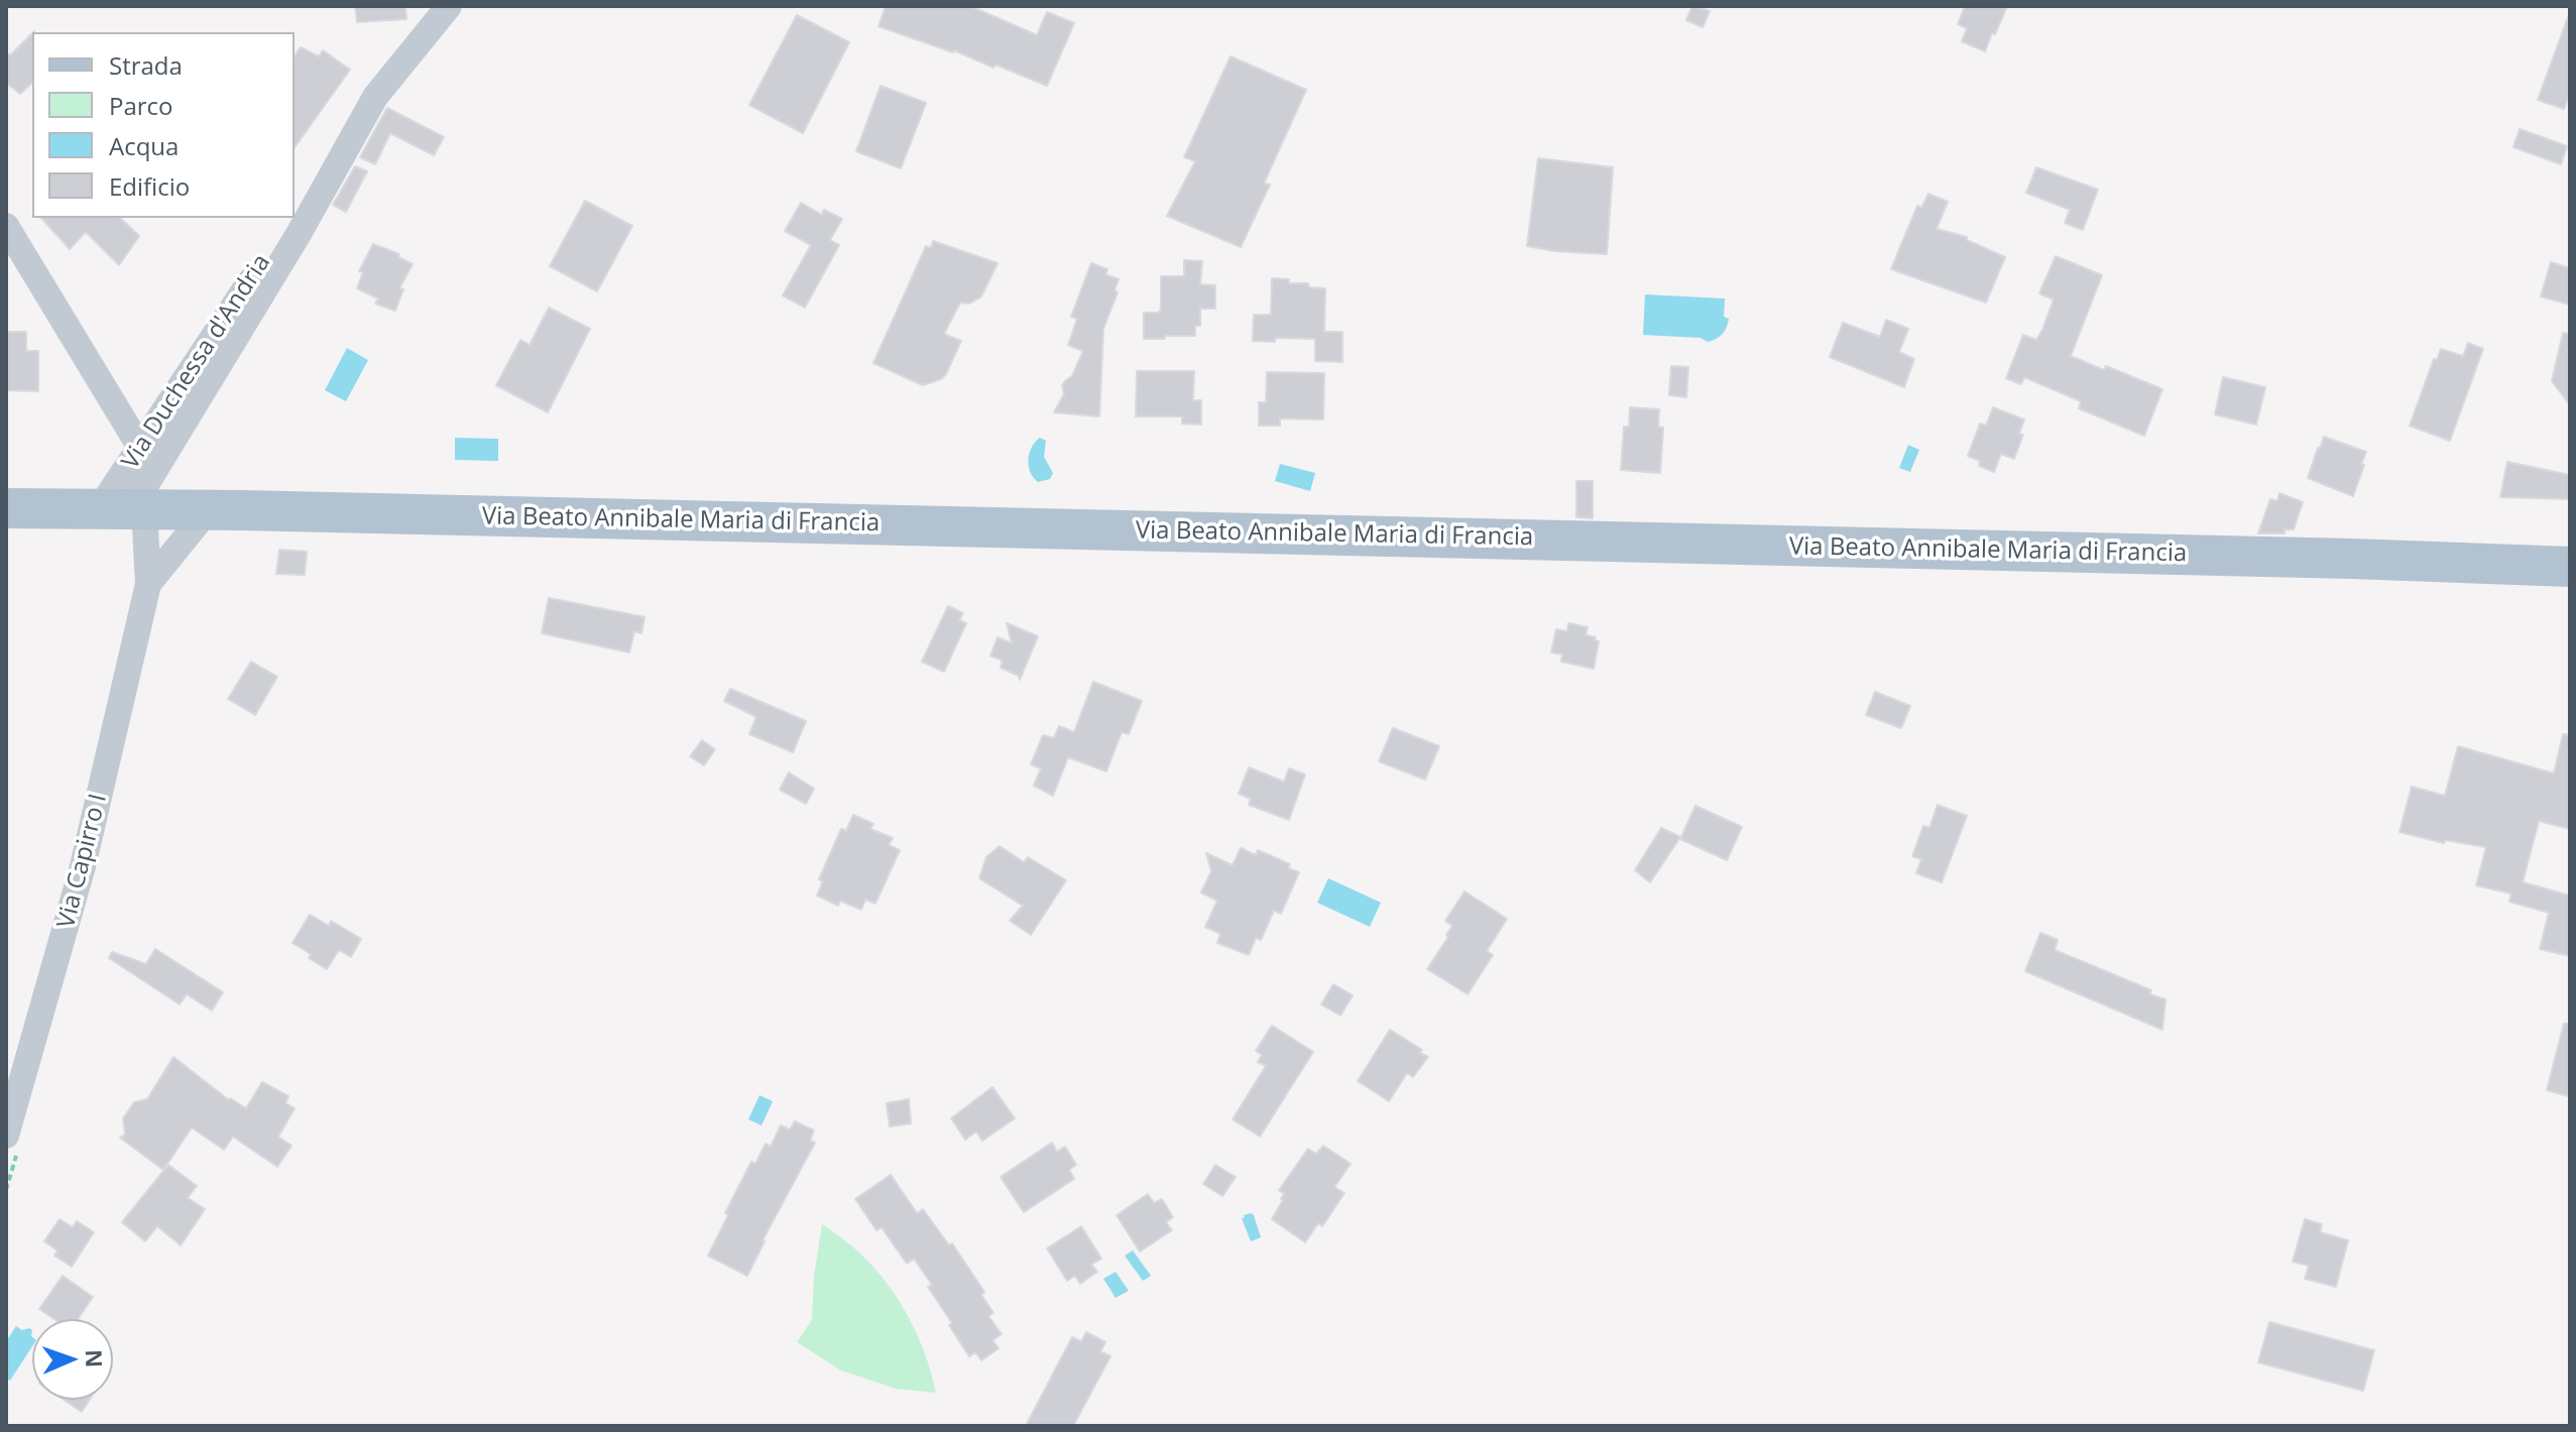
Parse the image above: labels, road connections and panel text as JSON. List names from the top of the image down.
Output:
{
  "streets": {
    "main road": ["Via Beato Annibale Maria di Francia"],
    "street": ["Via Duchessa d'Andria", "Via Capirro I"]
  },
  "crossings": [
    ["Via Duchessa d'Andria", "Via Beato Annibale Maria di Francia"],
    ["Via Duchessa d'Andria", "Via Capirro I"],
    ["Via Beato Annibale Maria di Francia", "Via Capirro I"]
  ],
  "legend": [
    "Strada",
    "Parco",
    "Acqua",
    "Edificio"
  ],
  "north": "right"
}
